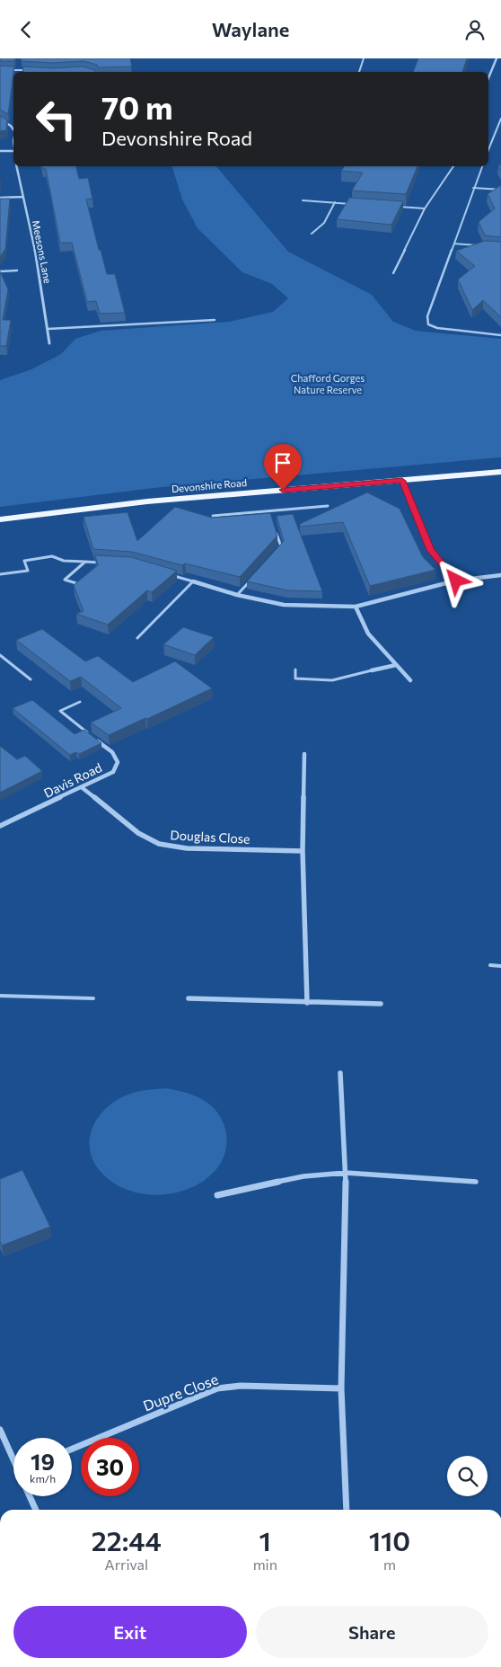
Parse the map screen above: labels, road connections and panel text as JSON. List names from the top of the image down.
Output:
{
  "streets": {
    "main road": ["Devonshire Road"],
    "street": [
      "Meesons Lane",
      "Davis Road",
      "Douglas Close",
      "Dupre Close"
    ]
  },
  "crossings": [
    ["Davis Road", "Douglas Close"]
  ],
  "parks": ["Chafford Gorges Nature Reserve"],
  "page": {
    "header": "Waylane",
    "turn": ["70 m", "Devonshire Road"],
    "speed": "19 km/h",
    "limit": "30",
    "eta": [
      "22:44",
      "Arrival",
      "1",
      "min",
      "110",
      "m"
    ],
    "buttons": ["Exit", "Share"]
  }
}
